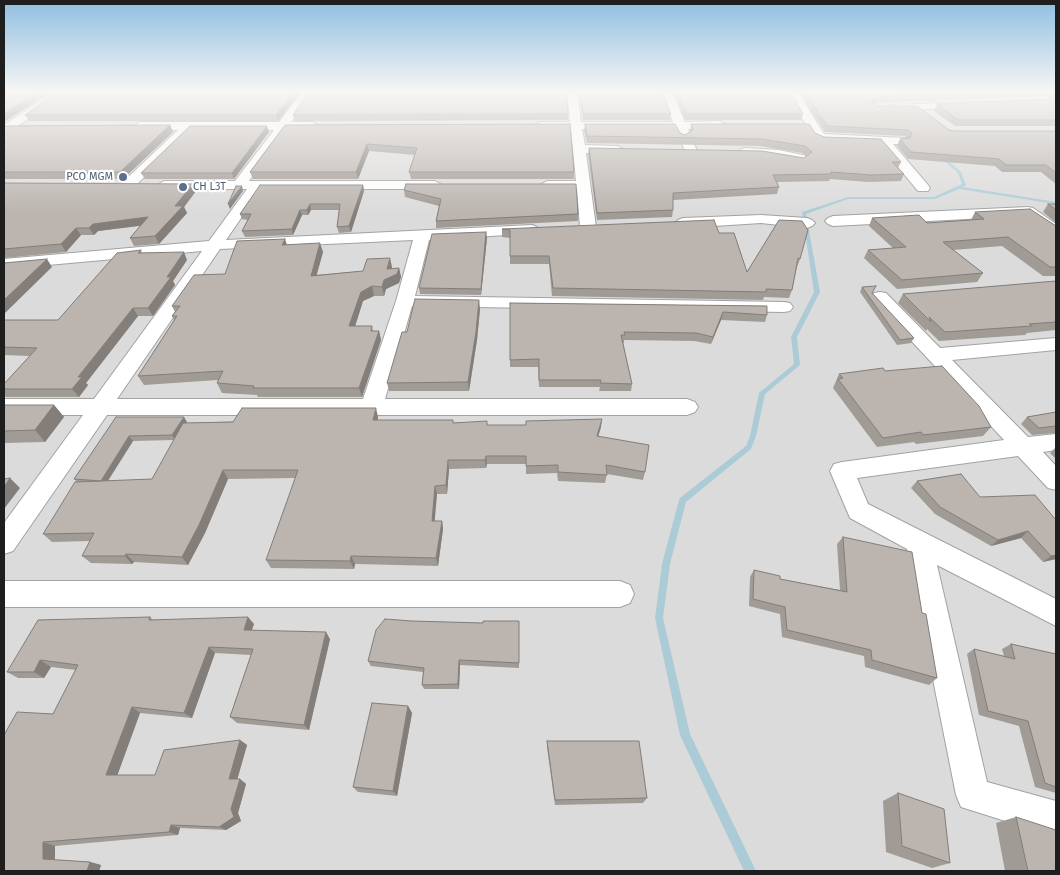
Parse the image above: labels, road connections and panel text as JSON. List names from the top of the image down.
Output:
{
  "places": ["PCO MGM", "CH L3T"]
}
